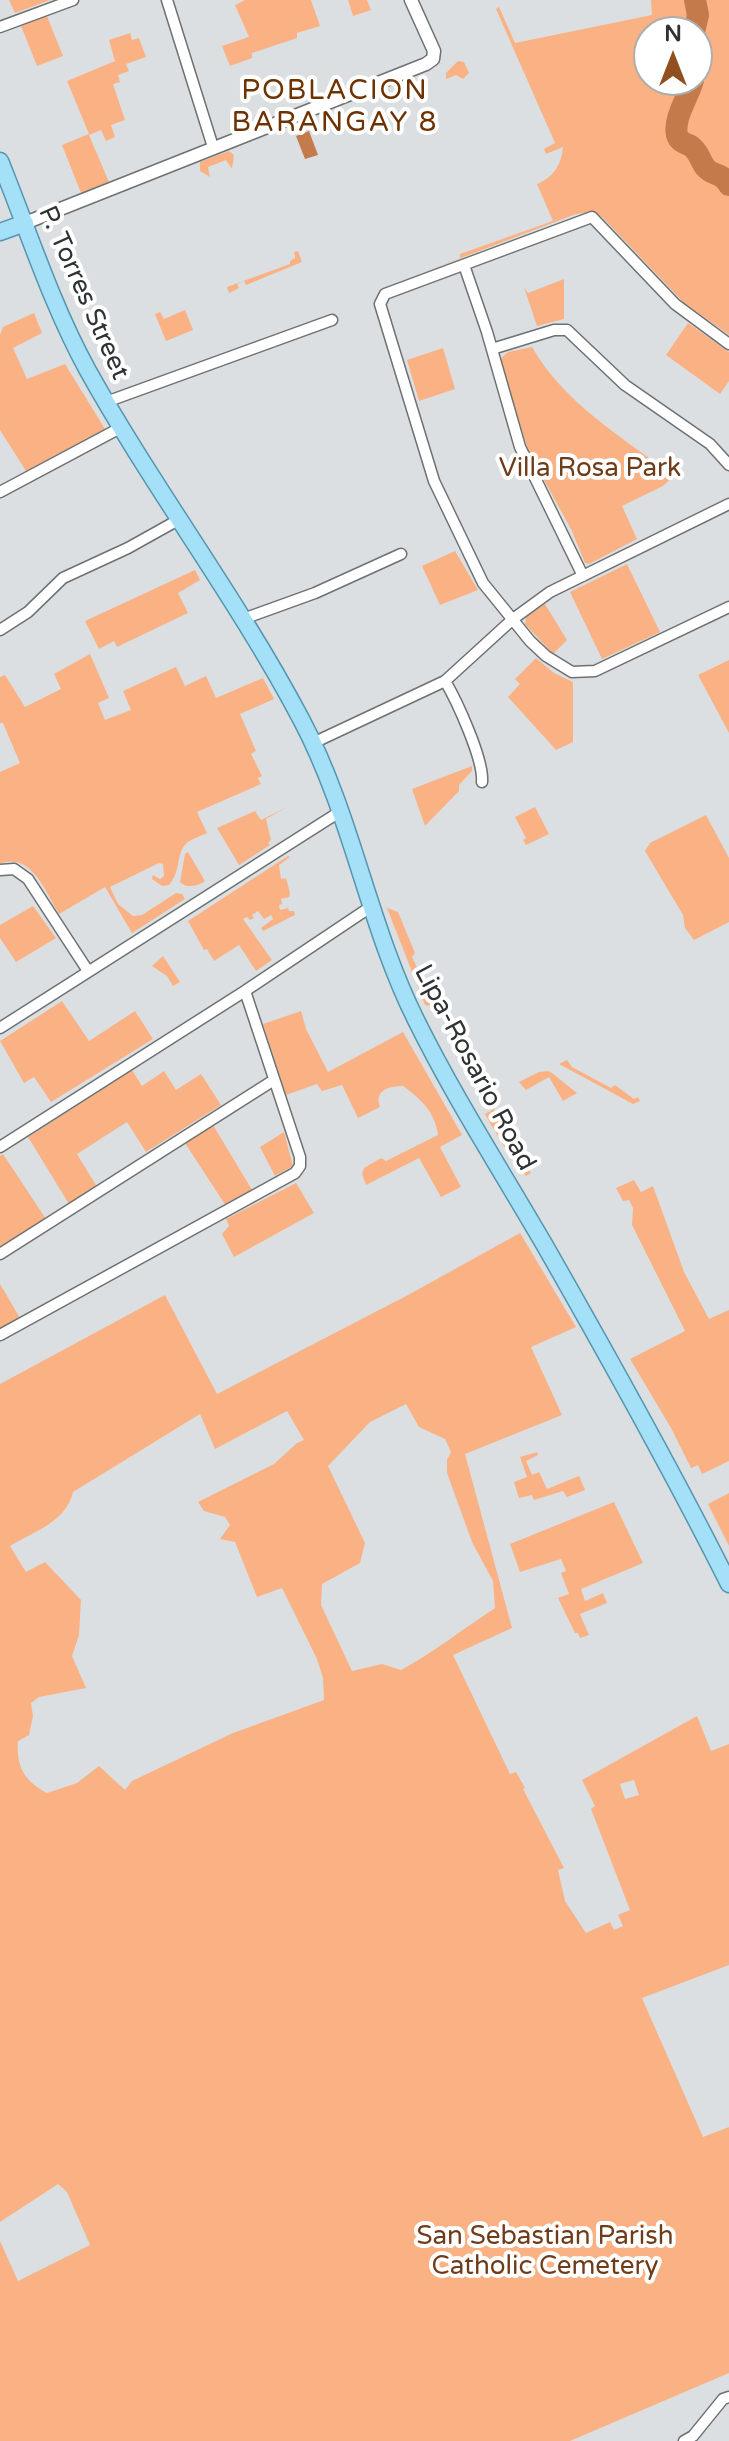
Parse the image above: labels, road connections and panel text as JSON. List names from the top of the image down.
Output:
{
  "streets": {
    "main road": ["P. Torres Street", "Lipa-Rosario Road"]
  },
  "crossings": [
    ["P. Torres Street", "Lipa-Rosario Road"]
  ],
  "districts": ["POBLACION BARANGAY 8"],
  "parks": ["Villa Rosa Park", "San Sebastian Parish Catholic Cemetery"],
  "north": "top"
}
